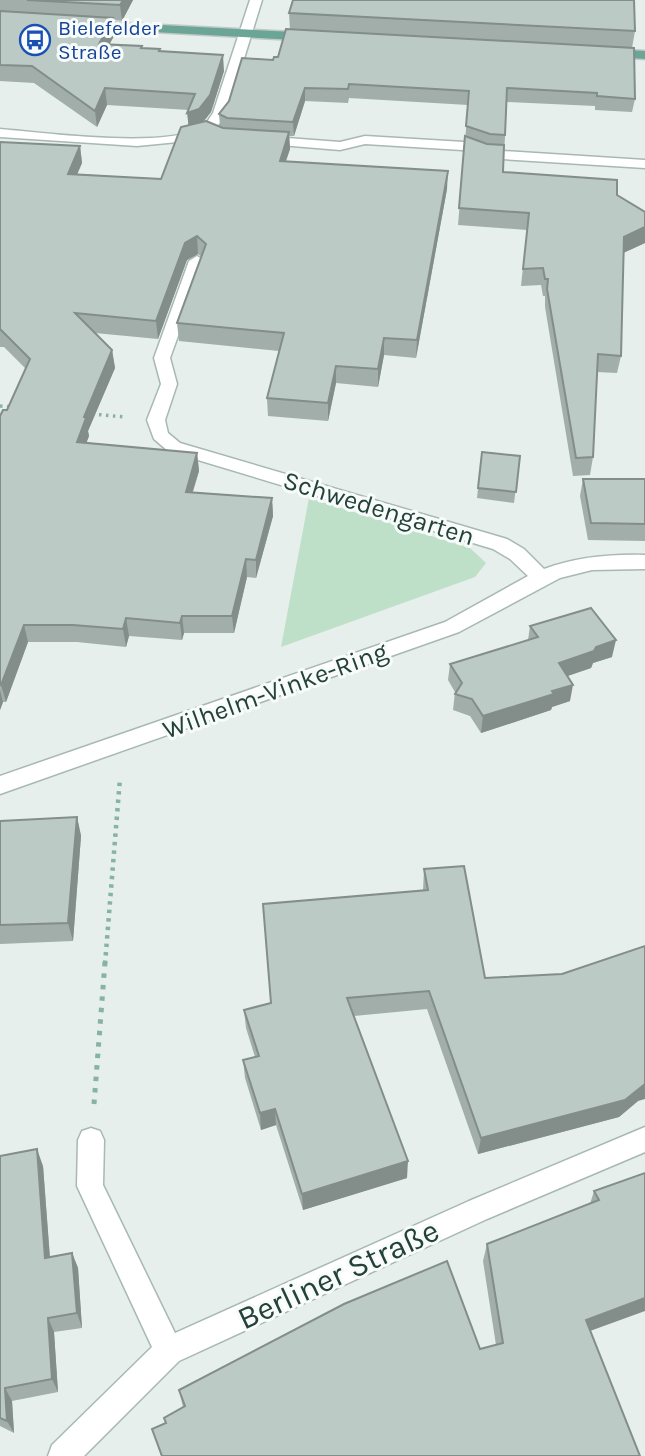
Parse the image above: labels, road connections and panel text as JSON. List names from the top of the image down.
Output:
{
  "streets": {
    "street": ["Schwedengarten", "Wilhelm-Vinke-Ring", "Berliner Straße"]
  },
  "crossings": [
    ["Schwedengarten", "Wilhelm-Vinke-Ring"]
  ],
  "places": {
    "bus stop": ["Bielefelder Straße"]
  }
}
